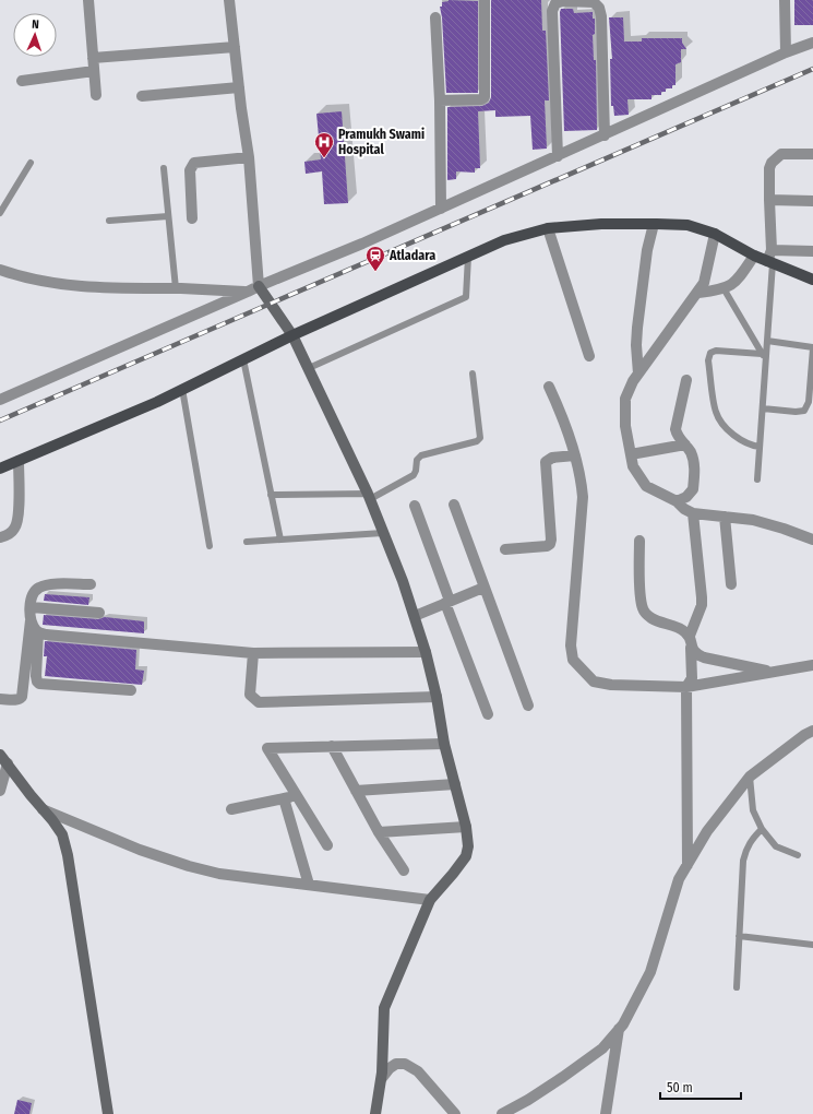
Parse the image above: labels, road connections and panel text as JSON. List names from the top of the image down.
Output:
{
  "places": {
    "hospital": ["Pramukh Swami Hospital"],
    "station": ["Atladara"]
  },
  "scale_bar": "50 m",
  "north": "top"
}
